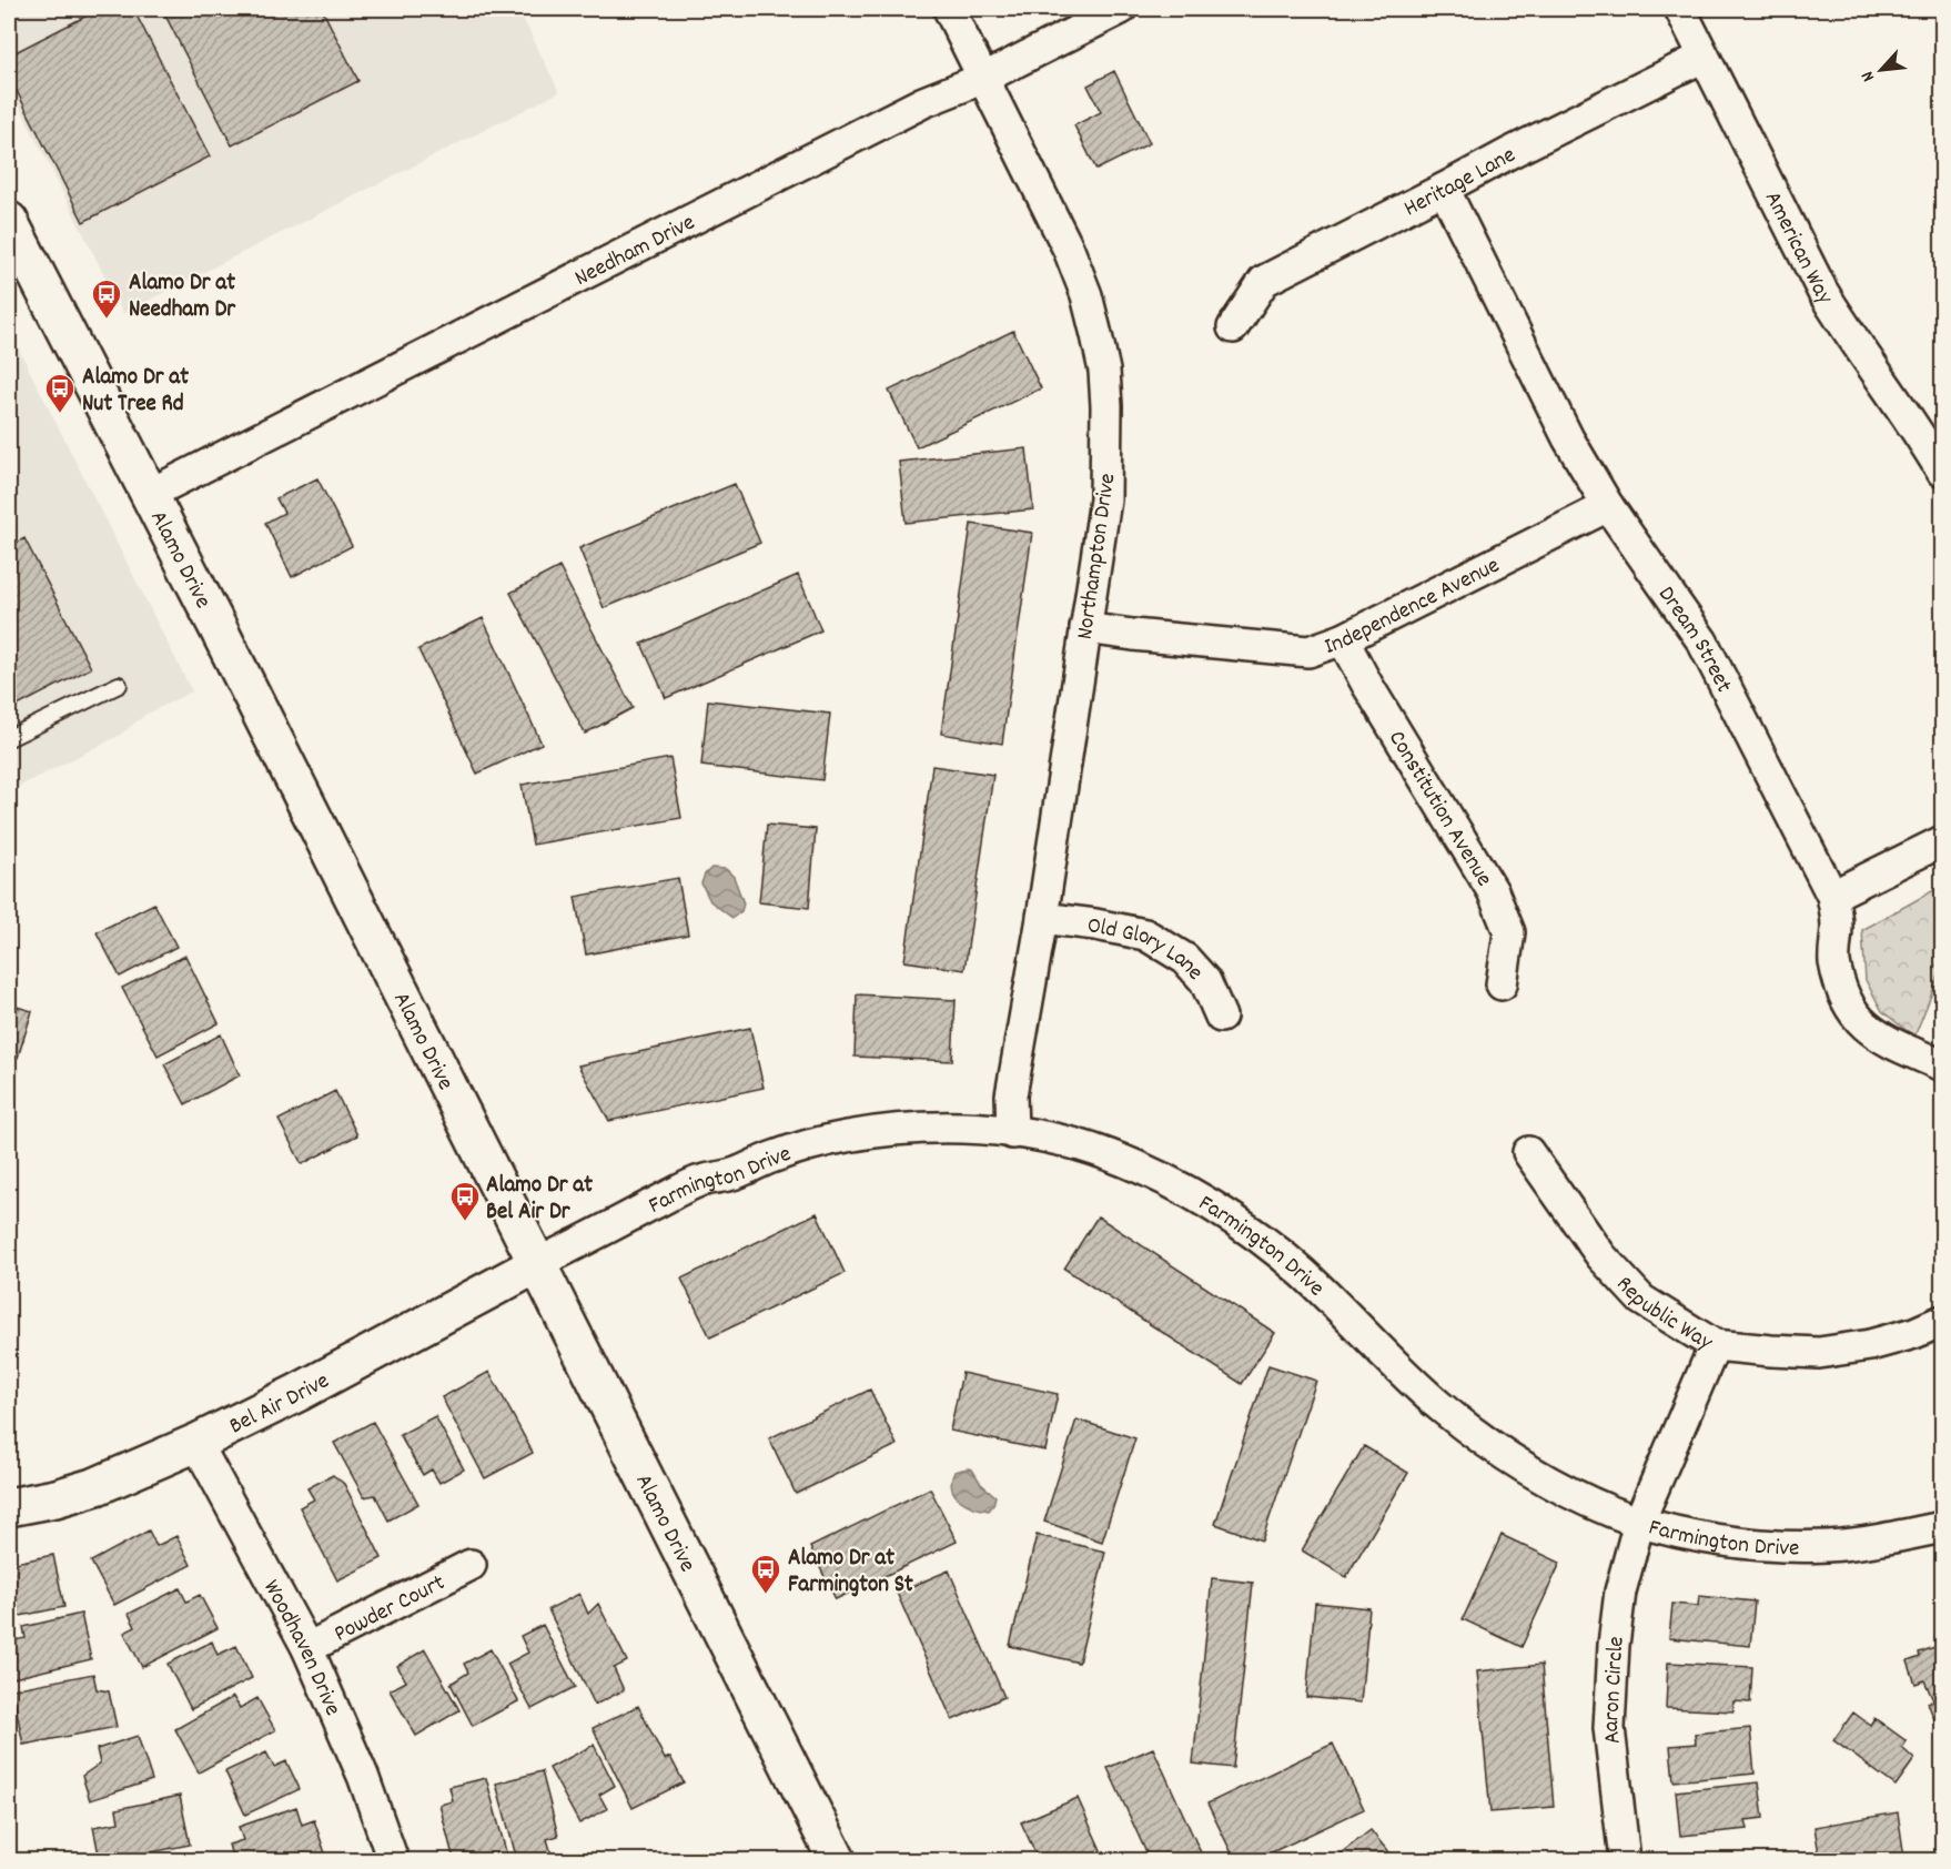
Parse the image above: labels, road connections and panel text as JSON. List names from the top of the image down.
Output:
{
  "streets": {
    "main road": ["Alamo Drive", "Bel Air Drive"],
    "street": [
      "Heritage Lane",
      "American Way",
      "Needham Drive",
      "Northampton Drive",
      "Independence Avenue",
      "Dream Street",
      "Constitution Avenue",
      "Old Glory Lane",
      "Farmington Drive",
      "Republic Way",
      "Powder Court",
      "Woodhaven Drive",
      "Aaron Circle"
    ]
  },
  "crossings": [
    ["Heritage Lane", "American Way"],
    ["Heritage Lane", "Dream Street"],
    ["Needham Drive", "Northampton Drive"],
    ["Needham Drive", "Alamo Drive"],
    ["Northampton Drive", "Independence Avenue"],
    ["Northampton Drive", "Old Glory Lane"],
    ["Northampton Drive", "Farmington Drive"],
    ["Alamo Drive", "Farmington Drive"],
    ["Alamo Drive", "Bel Air Drive"],
    ["Independence Avenue", "Dream Street"],
    ["Independence Avenue", "Constitution Avenue"],
    ["Farmington Drive", "Bel Air Drive"],
    ["Farmington Drive", "Aaron Circle"],
    ["Republic Way", "Aaron Circle"],
    ["Bel Air Drive", "Woodhaven Drive"],
    ["Powder Court", "Woodhaven Drive"]
  ],
  "places": {
    "bus stop": [
      "Alamo Dr at Needham Dr",
      "Alamo Dr at Nut Tree Rd",
      "Alamo Dr at Bel Air Dr",
      "Alamo Dr at Farmington St"
    ]
  },
  "north": "bottom left"
}
